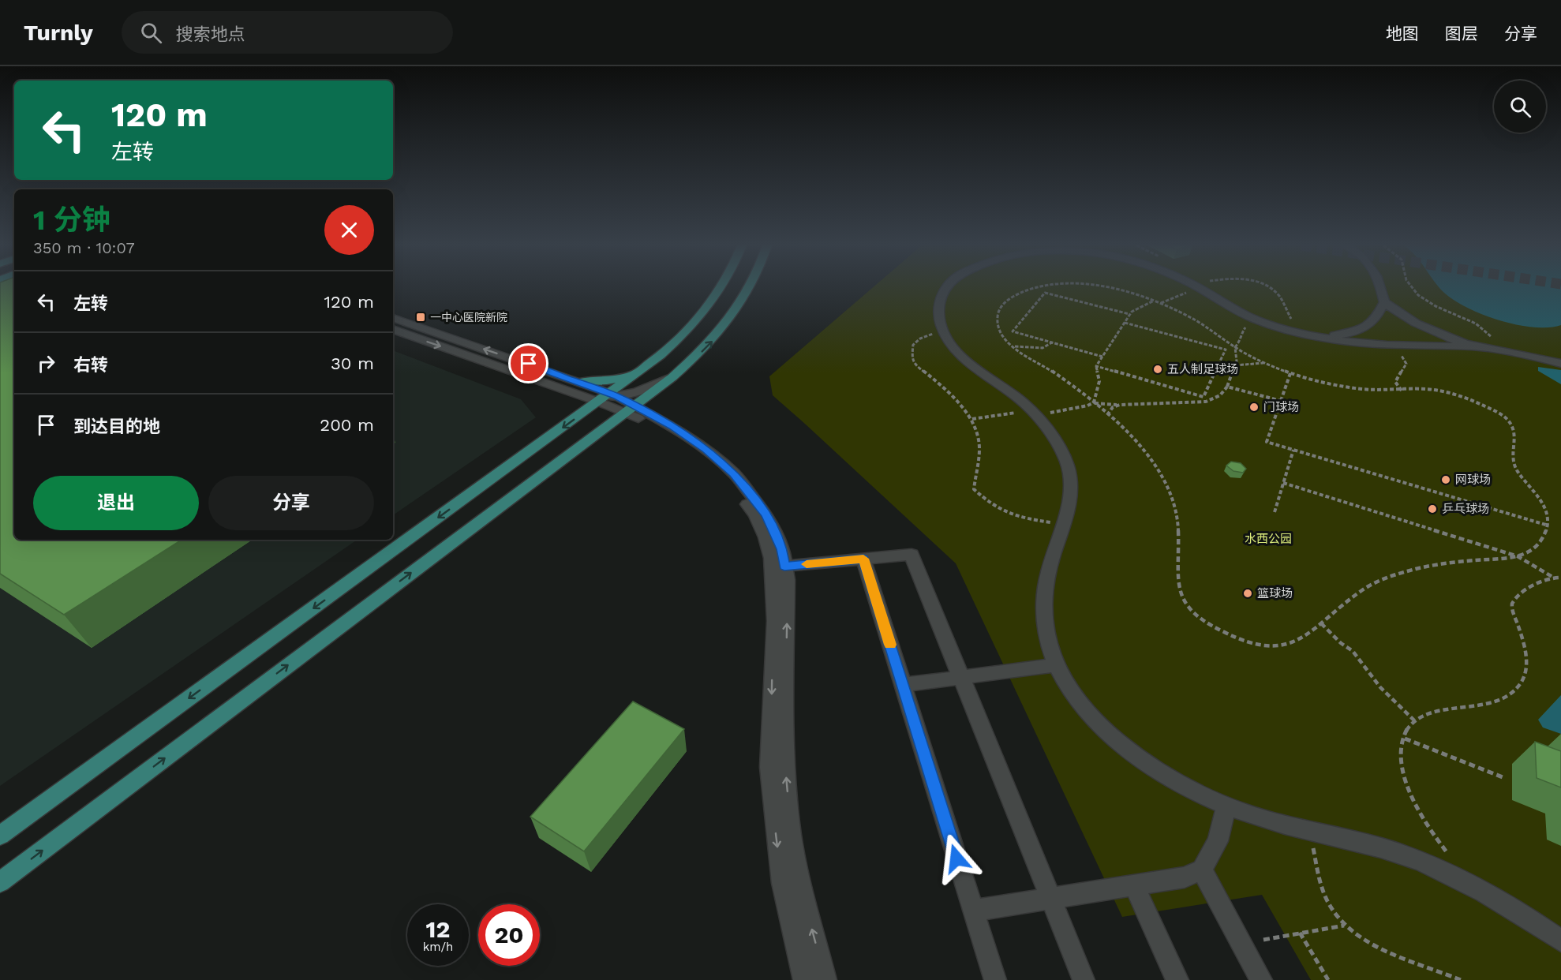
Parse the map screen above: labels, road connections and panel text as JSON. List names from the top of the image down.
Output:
{
  "parks": ["水西公园"],
  "places": {
    "transit": ["一中心医院新院"],
    "other": [
      "五人制足球场",
      "‌门球场‌",
      "网球场",
      "乒乓球场",
      "篮球场"
    ]
  },
  "page": {
    "header": "Turnly",
    "search": "搜索地点",
    "nav": ["地图", "图层", "分享"],
    "turn": ["120 m", "左转"],
    "heading": ["1 分钟", "350 m · 10:07"],
    "list": [
      {
        "name": "左转",
        "value": "120 m"
      },
      {
        "name": "右转",
        "value": "30 m"
      },
      {
        "name": "到达目的地",
        "value": "200 m"
      }
    ],
    "buttons": ["退出", "分享"],
    "speed": "12 km/h",
    "limit": "20"
  }
}
